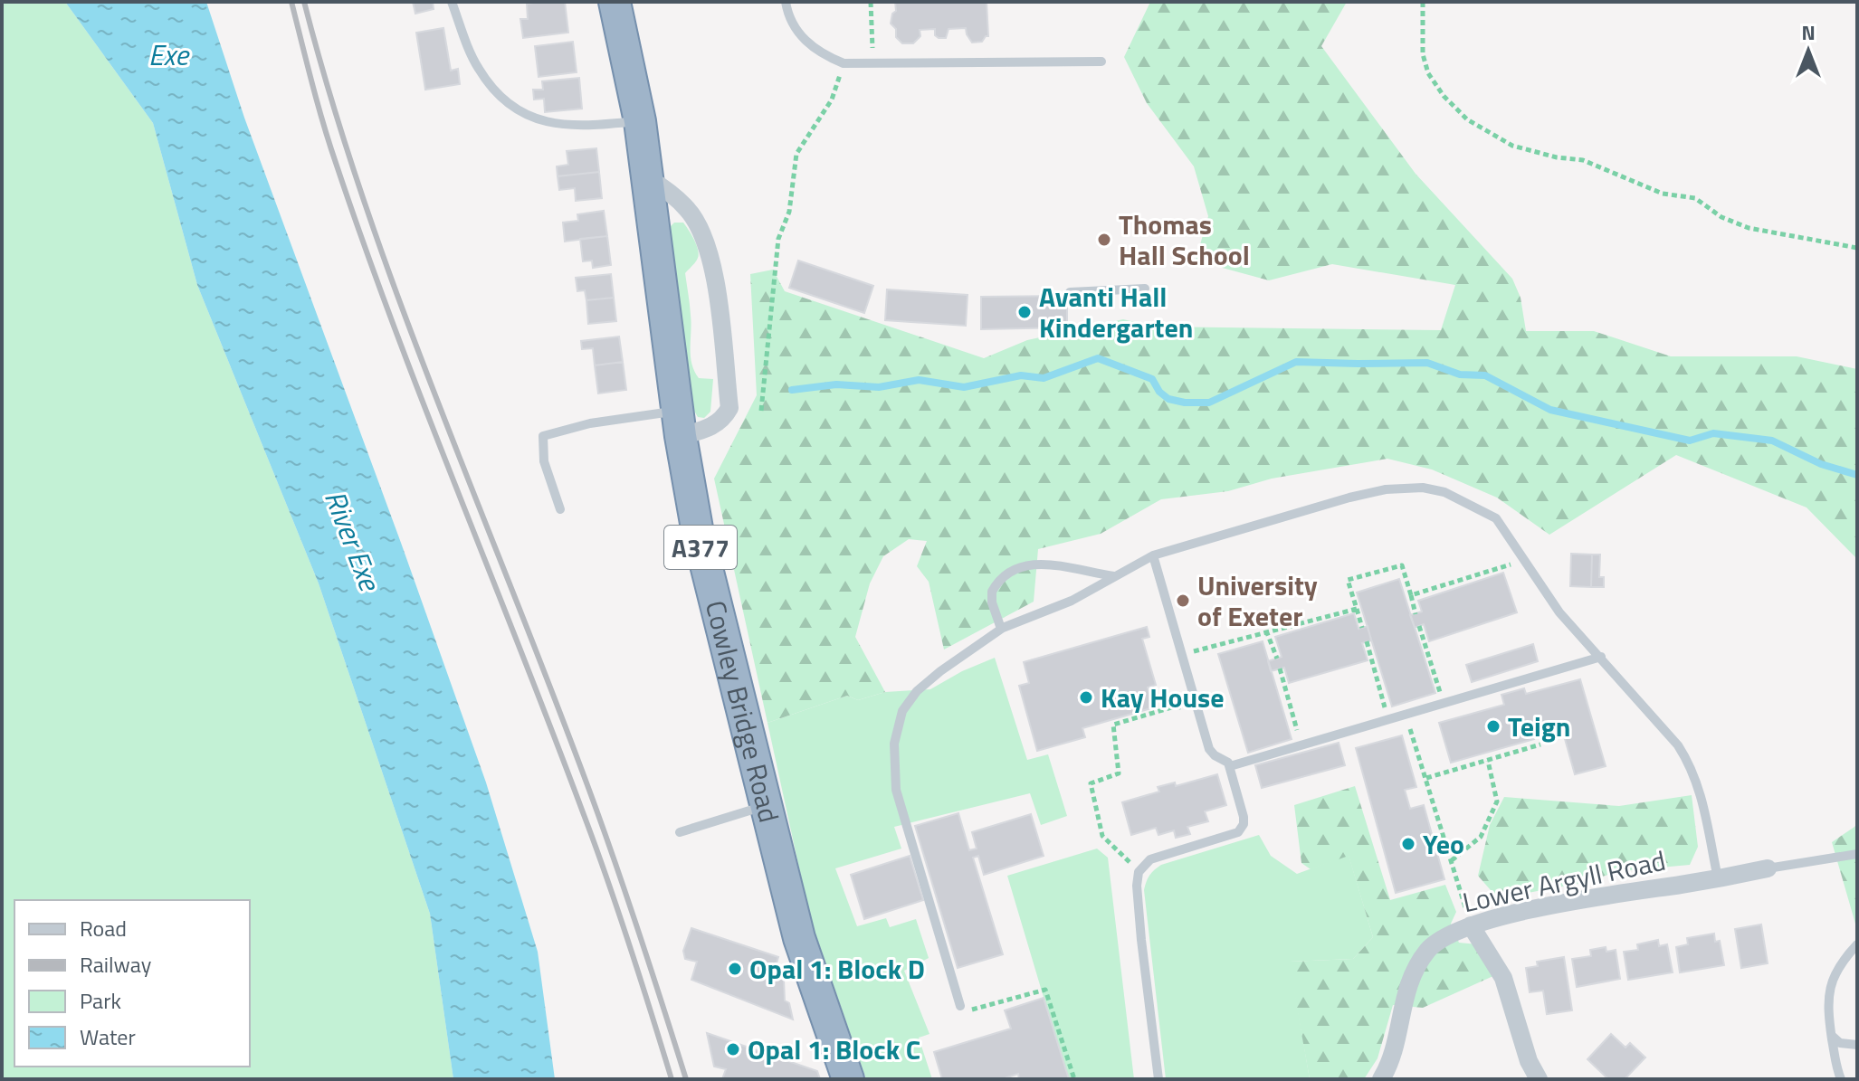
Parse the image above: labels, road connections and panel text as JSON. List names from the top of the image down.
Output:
{
  "streets": {
    "highway": ["A377", "Cowley Bridge Road"],
    "street": ["Lower Argyll Road"]
  },
  "water": ["Exe", "River Exe"],
  "places": [
    "Thomas Hall School",
    "Avanti Hall Kindergarten",
    "University of Exeter",
    "Kay House",
    "Teign",
    "Yeo",
    "Opal 1: Block D",
    "Opal 1: Block C"
  ],
  "legend": [
    "Road",
    "Railway",
    "Park",
    "Water"
  ],
  "north": "top"
}
